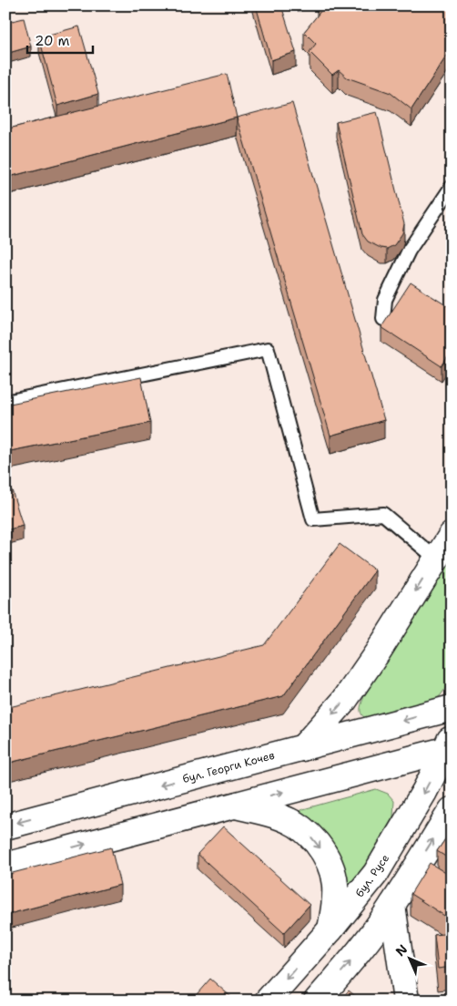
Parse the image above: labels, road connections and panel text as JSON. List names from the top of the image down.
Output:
{
  "streets": {
    "main road": ["бул. Георги Кочев", "бул. Русе"]
  },
  "scale_bar": "20 m",
  "north": "top left"
}
